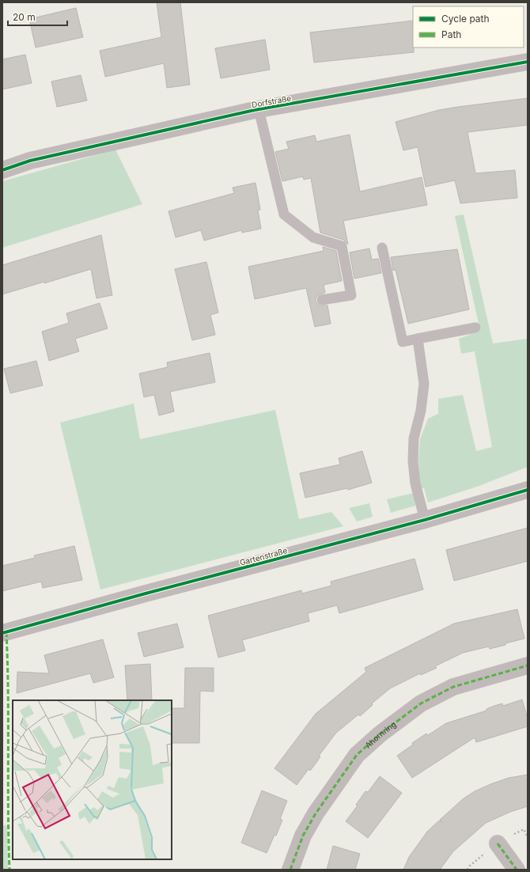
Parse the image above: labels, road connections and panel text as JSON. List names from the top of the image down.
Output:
{
  "streets": {
    "street": ["Dorfstraße", "Gartenstraße", "Ahornring"]
  },
  "legend": ["Cycle path", "Path"],
  "scale_bar": "20 m"
}
